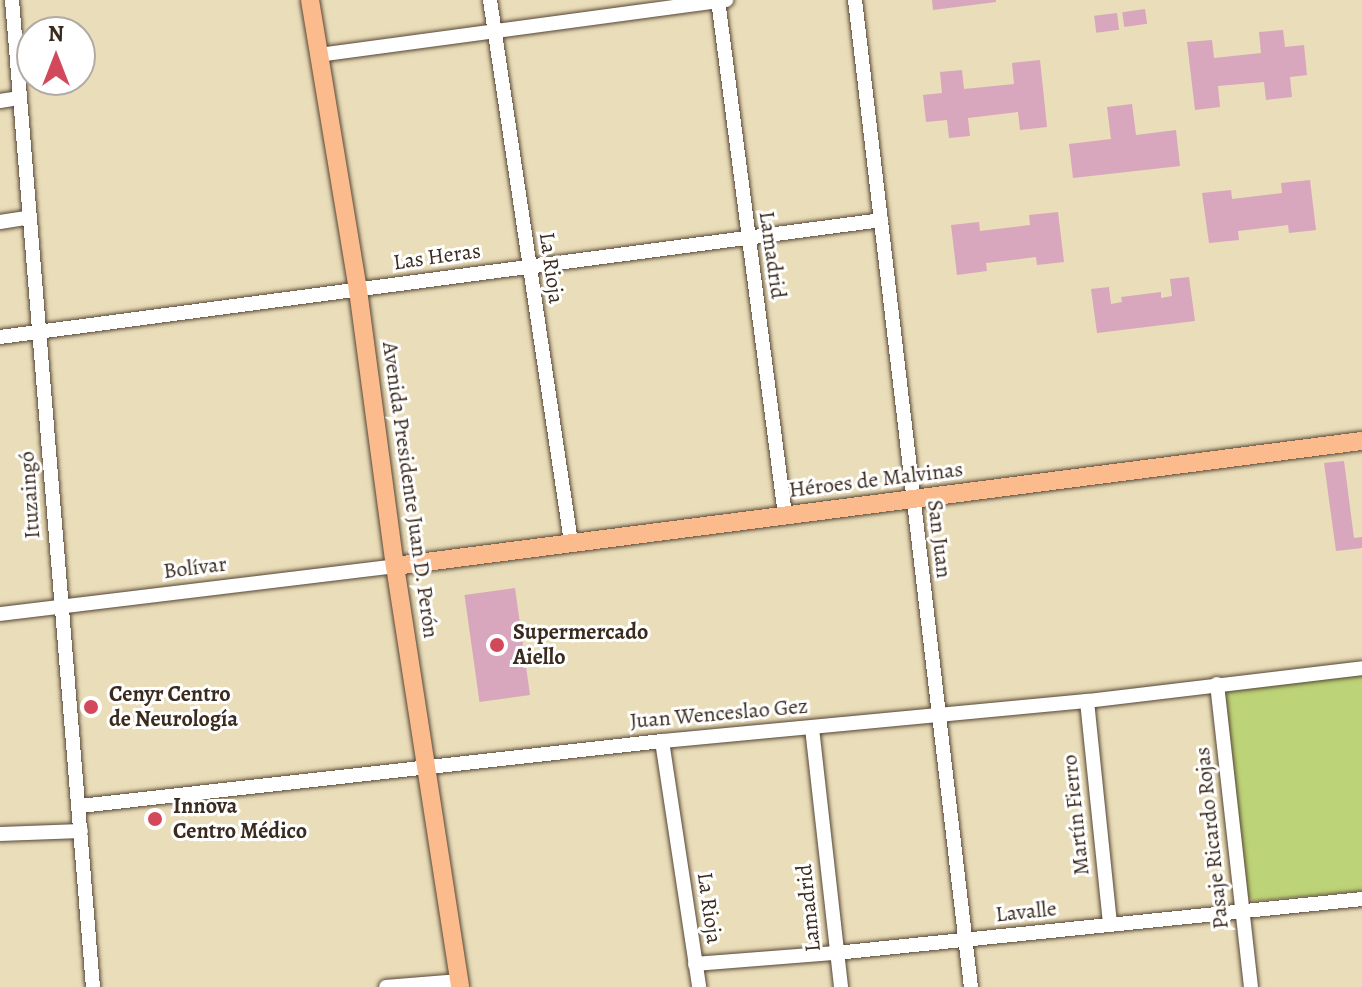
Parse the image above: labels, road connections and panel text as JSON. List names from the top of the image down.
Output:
{
  "streets": {
    "main road": ["Héroes de Malvinas", "Avenida Presidente Juan D. Perón"],
    "street": [
      "Lamadrid",
      "Las Heras",
      "La Rioja",
      "Ituzaingó",
      "San Juan",
      "Bolívar",
      "Juan Wenceslao Gez",
      "Martín Fierro",
      "Pasaje Ricardo Rojas",
      "Lavalle"
    ]
  },
  "crossings": [
    ["Lamadrid", "Las Heras"],
    ["Lamadrid", "Héroes de Malvinas"],
    ["Lamadrid", "Juan Wenceslao Gez"],
    ["Lamadrid", "Lavalle"],
    ["Las Heras", "La Rioja"],
    ["Las Heras", "Avenida Presidente Juan D. Perón"],
    ["Las Heras", "Ituzaingó"],
    ["Las Heras", "San Juan"],
    ["La Rioja", "Héroes de Malvinas"],
    ["La Rioja", "Juan Wenceslao Gez"],
    ["La Rioja", "Lavalle"],
    ["Héroes de Malvinas", "Avenida Presidente Juan D. Perón"],
    ["Héroes de Malvinas", "San Juan"],
    ["Héroes de Malvinas", "Bolívar"],
    ["Avenida Presidente Juan D. Perón", "Bolívar"],
    ["Avenida Presidente Juan D. Perón", "Juan Wenceslao Gez"],
    ["Ituzaingó", "Bolívar"],
    ["Ituzaingó", "Juan Wenceslao Gez"],
    ["San Juan", "Juan Wenceslao Gez"],
    ["San Juan", "Lavalle"],
    ["Juan Wenceslao Gez", "Martín Fierro"],
    ["Juan Wenceslao Gez", "Pasaje Ricardo Rojas"],
    ["Martín Fierro", "Lavalle"],
    ["Pasaje Ricardo Rojas", "Lavalle"]
  ],
  "places": ["Supermercado Aiello", "Cenyr Centro de Neurología", "Innova Centro Médico"],
  "north": "top"
}
